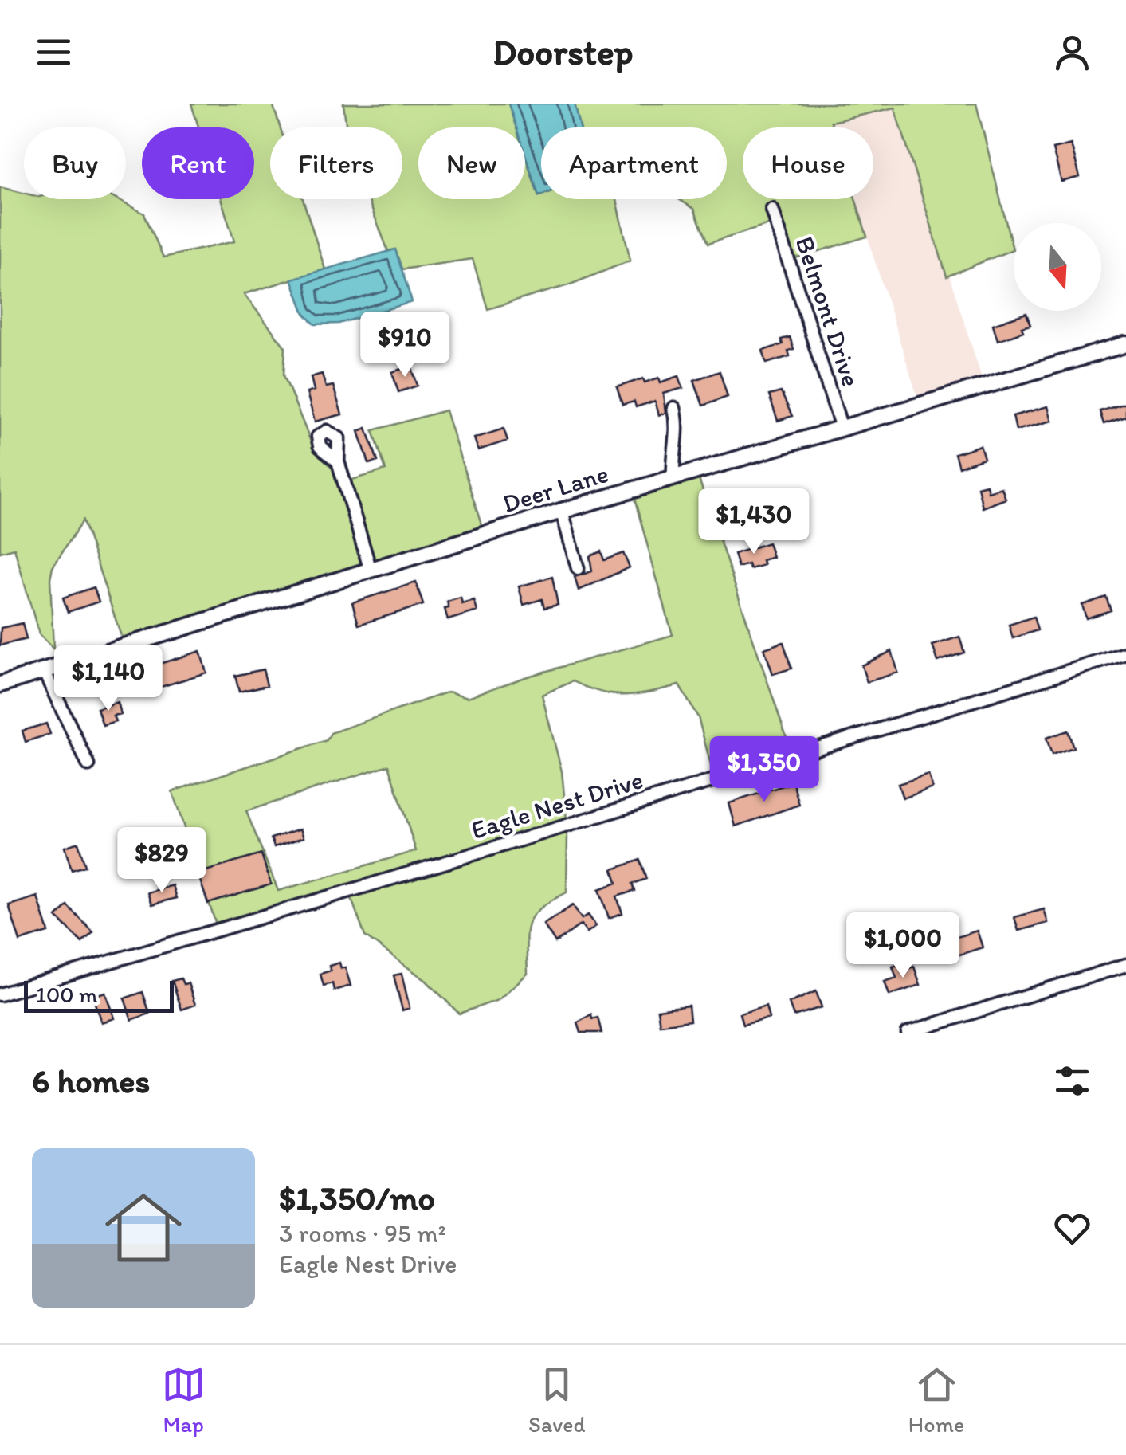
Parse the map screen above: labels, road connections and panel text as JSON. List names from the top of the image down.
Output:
{
  "streets": {
    "street": ["Belmont Drive", "Deer Lane", "Eagle Nest Drive"]
  },
  "crossings": [
    ["Belmont Drive", "Deer Lane"]
  ],
  "scale_bar": "100 m",
  "north": "bottom",
  "page": {
    "header": "Doorstep",
    "chip": [
      "Buy",
      "Rent",
      "Filters",
      "New",
      "Apartment",
      "House"
    ],
    "price": [
      "$910",
      "$1,430",
      "$1,140",
      "$1,350",
      "$829",
      "$1,000"
    ],
    "scale": "100 m",
    "heading": "6 homes",
    "list": [
      {
        "name": "$1,350/mo",
        "note": "3 rooms · 95 m² · Eagle Nest Drive"
      }
    ],
    "tabs": ["Map", "Saved", "Home"]
  }
}
